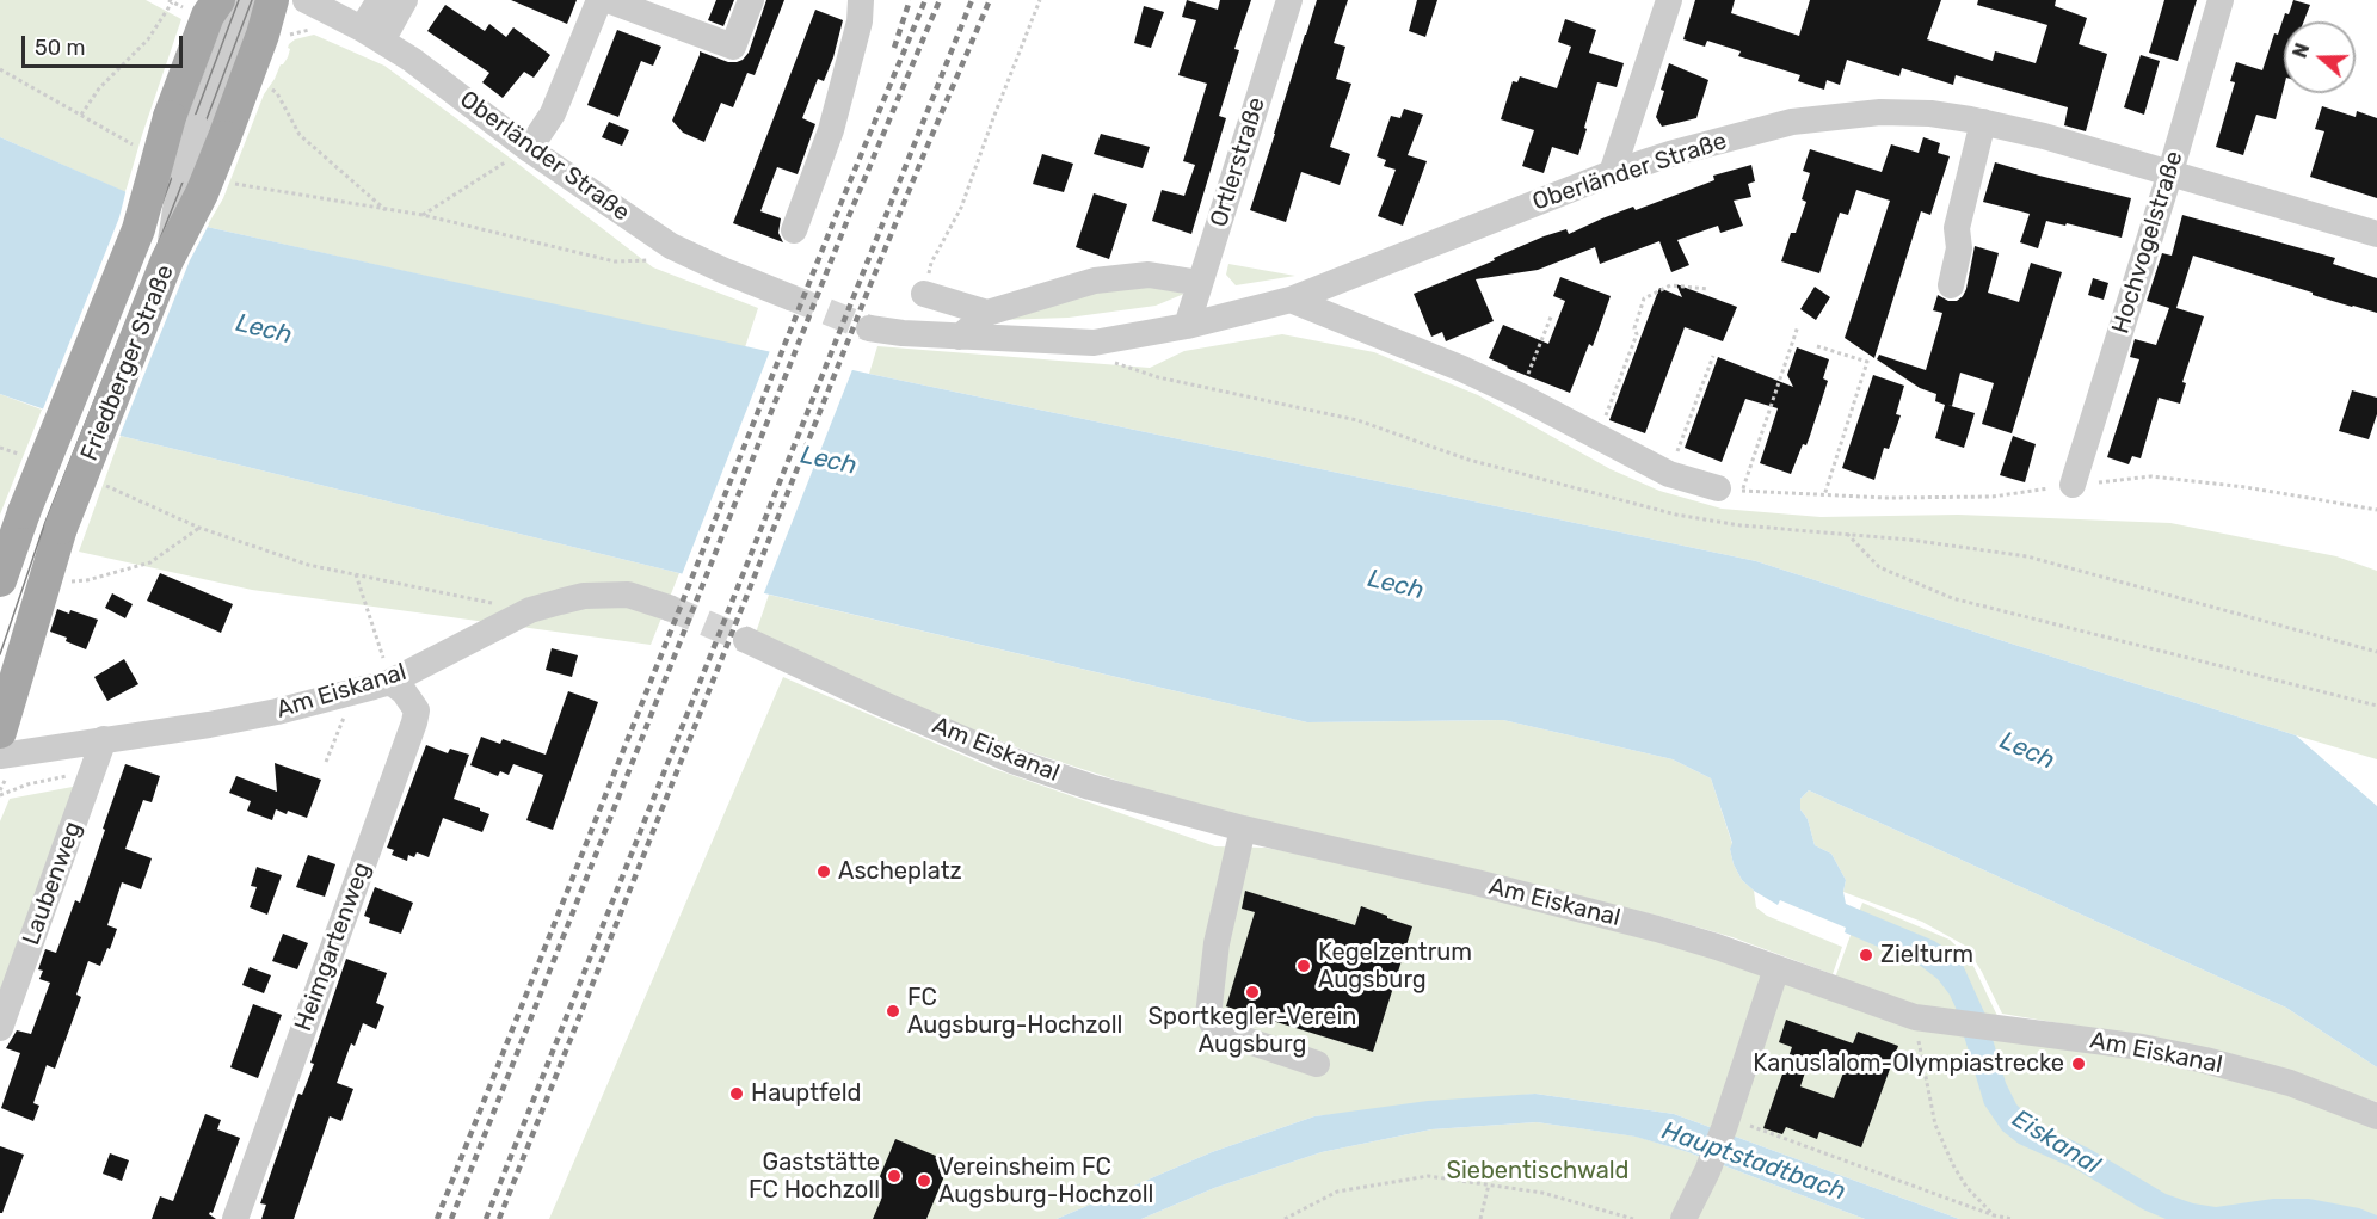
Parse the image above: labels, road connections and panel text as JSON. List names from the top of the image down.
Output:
{
  "streets": {
    "main road": ["Friedberger Straße"],
    "street": [
      "Oberländer Straße",
      "Ortlerstraße",
      "Hochvogelstraße",
      "Am Eiskanal",
      "Laubenweg",
      "Heimgartenweg"
    ]
  },
  "crossings": [
    ["Oberländer Straße", "Ortlerstraße"],
    ["Oberländer Straße", "Hochvogelstraße"],
    ["Am Eiskanal", "Laubenweg"],
    ["Am Eiskanal", "Heimgartenweg"]
  ],
  "water": ["Lech", "Eiskanal", "Hauptstadtbach"],
  "parks": ["Siebentischwald"],
  "places": [
    "Ascheplatz",
    "Zielturm",
    "Kegelzentrum Augsburg",
    "Sportkegler-Verein Augsburg",
    "FC Augsburg-Hochzoll",
    "Kanuslalom-Olympiastrecke",
    "Hauptfeld",
    "Gaststätte FC Hochzoll",
    "Vereinsheim FC Augsburg-Hochzoll"
  ],
  "scale_bar": "50 m",
  "north": "left"
}
